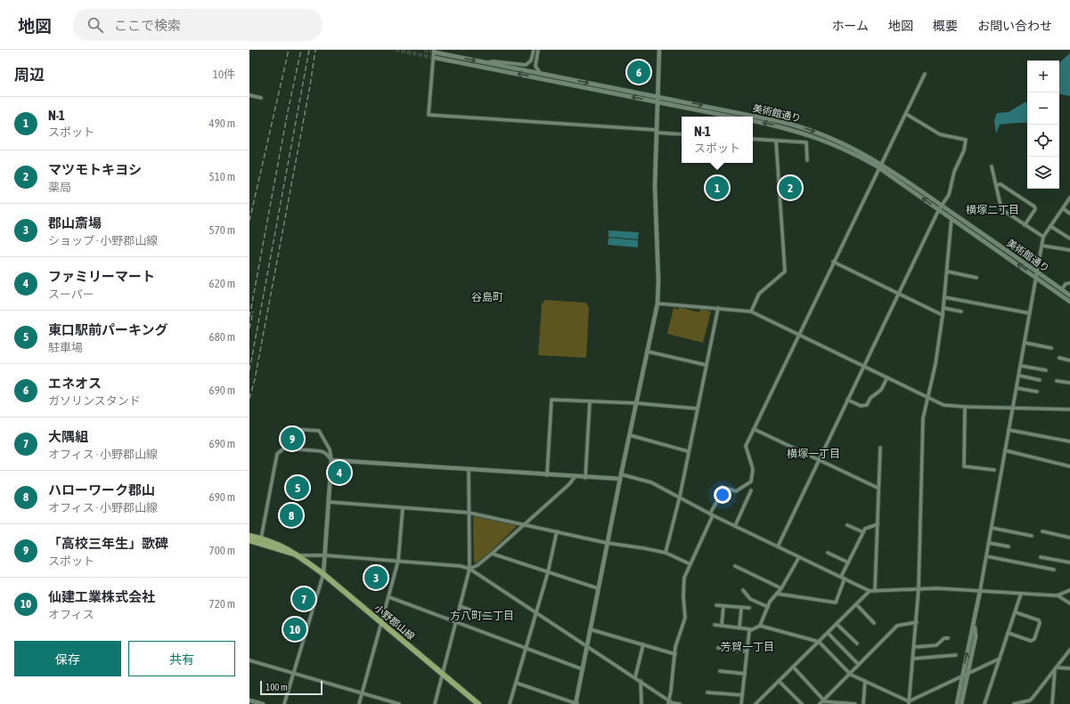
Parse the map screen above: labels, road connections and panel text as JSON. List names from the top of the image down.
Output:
{
  "streets": {
    "main road": ["小野郡山線"],
    "street": ["美術館通り"]
  },
  "districts": [
    "横塚二丁目",
    "谷島町",
    "横塚一丁目",
    "方八町二丁目",
    "芳賀一丁目"
  ],
  "scale_bar": "100 m",
  "page": {
    "header": "地図",
    "search": "ここで検索",
    "nav": [
      "ホーム",
      "地図",
      "概要",
      "お問い合わせ"
    ],
    "heading": ["周辺", "10件"],
    "pins": [
      "6",
      "1",
      "2",
      "9",
      "4",
      "5",
      "8",
      "3",
      "7",
      "10"
    ],
    "map_buttons": ["+", "−"],
    "list": [
      {
        "mark": "1",
        "name": "N-1",
        "note": "スポット",
        "value": "490 m"
      },
      {
        "mark": "2",
        "name": "マツモトキヨシ",
        "note": "薬局",
        "value": "510 m"
      },
      {
        "mark": "3",
        "name": "郡山斎場",
        "note": "ショップ · 小野郡山線",
        "value": "570 m"
      },
      {
        "mark": "4",
        "name": "ファミリーマート",
        "note": "スーパー",
        "value": "620 m"
      },
      {
        "mark": "5",
        "name": "東口駅前パーキング",
        "note": "駐車場",
        "value": "680 m"
      },
      {
        "mark": "6",
        "name": "エネオス",
        "note": "ガソリンスタンド",
        "value": "690 m"
      },
      {
        "mark": "7",
        "name": "大隅組",
        "note": "オフィス · 小野郡山線",
        "value": "690 m"
      },
      {
        "mark": "8",
        "name": "ハローワーク郡山",
        "note": "オフィス · 小野郡山線",
        "value": "690 m"
      },
      {
        "mark": "9",
        "name": "「高校三年生」歌碑",
        "note": "スポット",
        "value": "700 m"
      },
      {
        "mark": "10",
        "name": "仙建工業株式会社",
        "note": "オフィス",
        "value": "720 m"
      }
    ],
    "popup": ["N-1", "スポット"],
    "buttons": ["保存", "共有"],
    "scale": "100 m"
  }
}
